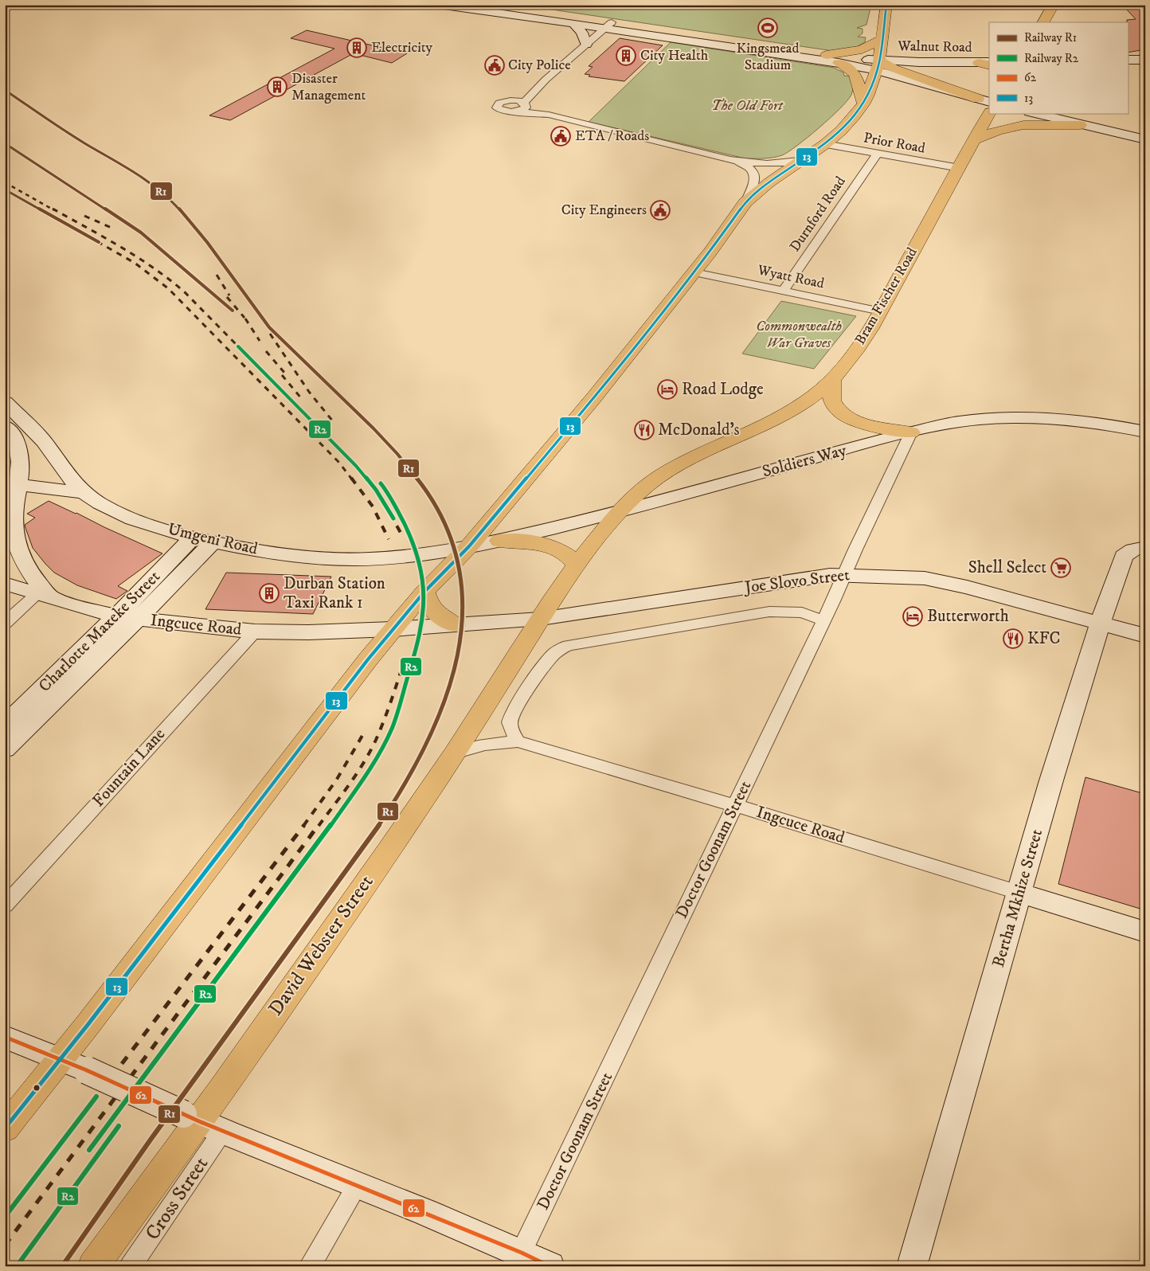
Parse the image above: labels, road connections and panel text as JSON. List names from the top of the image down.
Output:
{
  "streets": {
    "highway": ["Bram Fischer Road", "David Webster Street"],
    "main road": [
      "Walnut Road",
      "Soldiers Way",
      "Umgeni Road",
      "Joe Slovo Street",
      "Ingcuce Road",
      "Charlotte Maxeke Street",
      "Bertha Mkhize Street"
    ],
    "street": [
      "Prior Road",
      "Durnford Road",
      "Wyatt Road",
      "Fountain Lane",
      "Doctor Goonam Street",
      "Cross Street"
    ]
  },
  "crossings": [
    ["Prior Road", "Durnford Road"],
    ["Prior Road", "Bram Fischer Road"],
    ["Durnford Road", "Wyatt Road"],
    ["Wyatt Road", "Bram Fischer Road"],
    ["Bram Fischer Road", "Soldiers Way"],
    ["Bram Fischer Road", "David Webster Street"],
    ["Soldiers Way", "Umgeni Road"],
    ["Soldiers Way", "Doctor Goonam Street"],
    ["Umgeni Road", "Charlotte Maxeke Street"],
    ["Joe Slovo Street", "Ingcuce Road"],
    ["Joe Slovo Street", "Doctor Goonam Street"],
    ["Joe Slovo Street", "Bertha Mkhize Street"],
    ["Joe Slovo Street", "David Webster Street"],
    ["Ingcuce Road", "Charlotte Maxeke Street"],
    ["Ingcuce Road", "Fountain Lane"],
    ["Ingcuce Road", "Doctor Goonam Street"],
    ["Ingcuce Road", "Bertha Mkhize Street"],
    ["Ingcuce Road", "David Webster Street"],
    ["David Webster Street", "Cross Street"]
  ],
  "parks": ["The Old Fort", "Commonwealth War Graves"],
  "places": {
    "sports": ["Kingsmead Stadium"],
    "building": [
      "Electricity",
      "City Health",
      "Disaster Management",
      "Durban Station Taxi Rank 1"
    ],
    "public building": ["City Police", "ETA / Roads", "City Engineers"],
    "hotel": ["Road Lodge", "Butterworth"],
    "restaurant": ["McDonald's", "KFC"],
    "supermarket": ["Shell Select"]
  },
  "lines": [
    "transit line 13",
    "rail line R1",
    "rail line R2",
    "transit line 62"
  ],
  "legend": [
    "Railway R1",
    "Railway R2",
    "62",
    "13"
  ]
}
